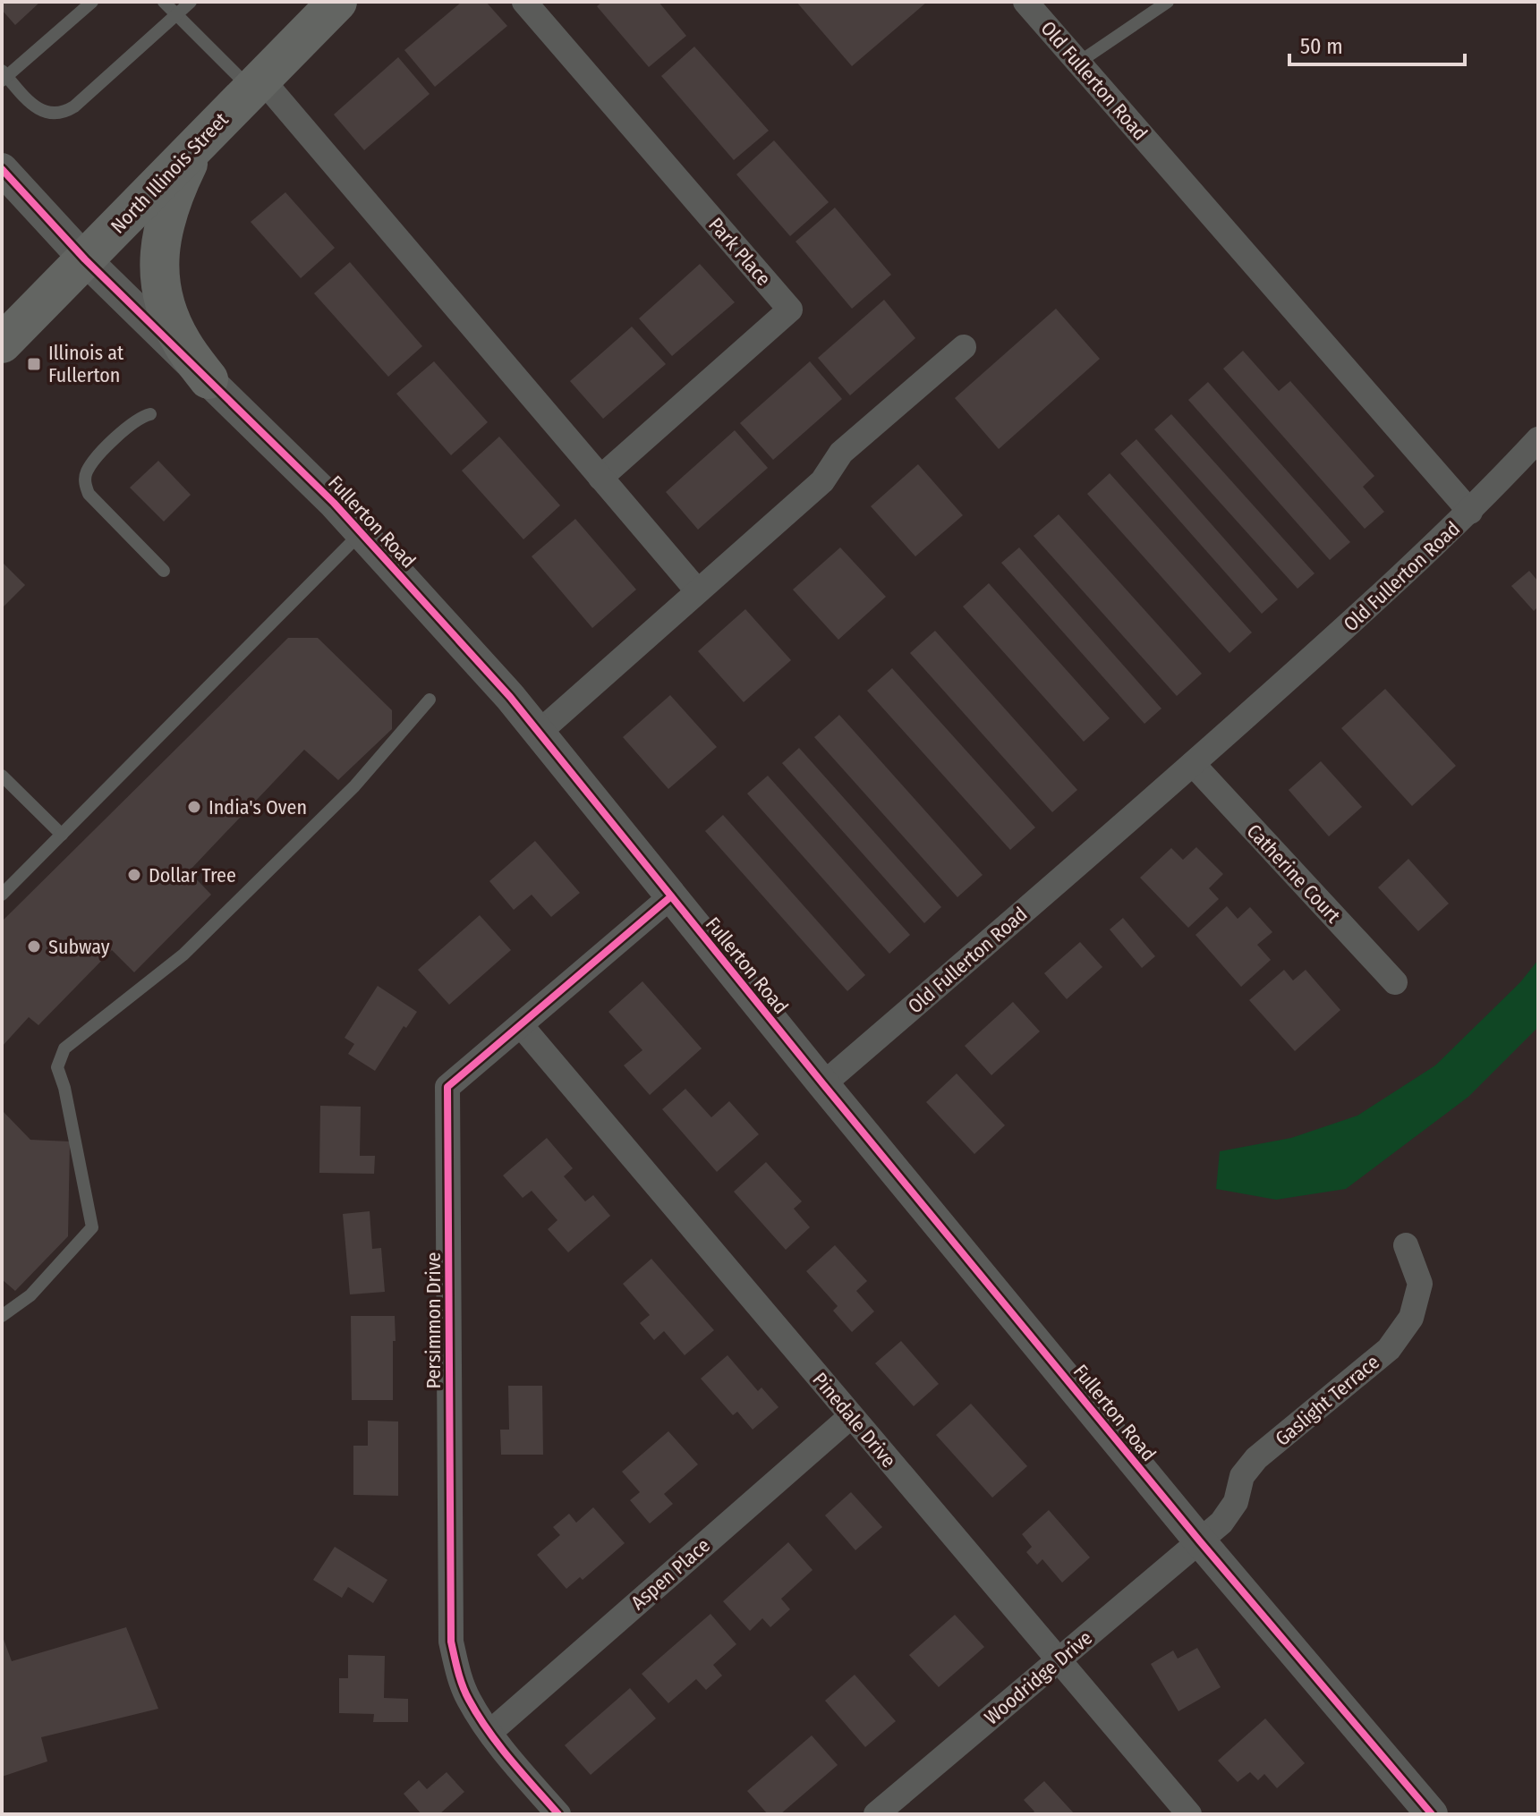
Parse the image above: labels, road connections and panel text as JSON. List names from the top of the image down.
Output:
{
  "streets": {
    "main road": ["North Illinois Street"],
    "street": [
      "Old Fullerton Road",
      "Park Place",
      "Fullerton Road",
      "Catherine Court",
      "Persimmon Drive",
      "Gaslight Terrace",
      "Pinedale Drive",
      "Aspen Place",
      "Woodridge Drive"
    ]
  },
  "crossings": [
    ["Old Fullerton Road", "Fullerton Road"],
    ["Old Fullerton Road", "Catherine Court"],
    ["North Illinois Street", "Fullerton Road"],
    ["Fullerton Road", "Persimmon Drive"],
    ["Fullerton Road", "Gaslight Terrace"],
    ["Fullerton Road", "Woodridge Drive"],
    ["Persimmon Drive", "Pinedale Drive"],
    ["Persimmon Drive", "Aspen Place"],
    ["Gaslight Terrace", "Woodridge Drive"],
    ["Pinedale Drive", "Aspen Place"],
    ["Pinedale Drive", "Woodridge Drive"]
  ],
  "places": {
    "transit": ["Illinois at Fullerton"],
    "other": ["India's Oven", "Dollar Tree", "Subway"]
  },
  "scale_bar": "50 m"
}
